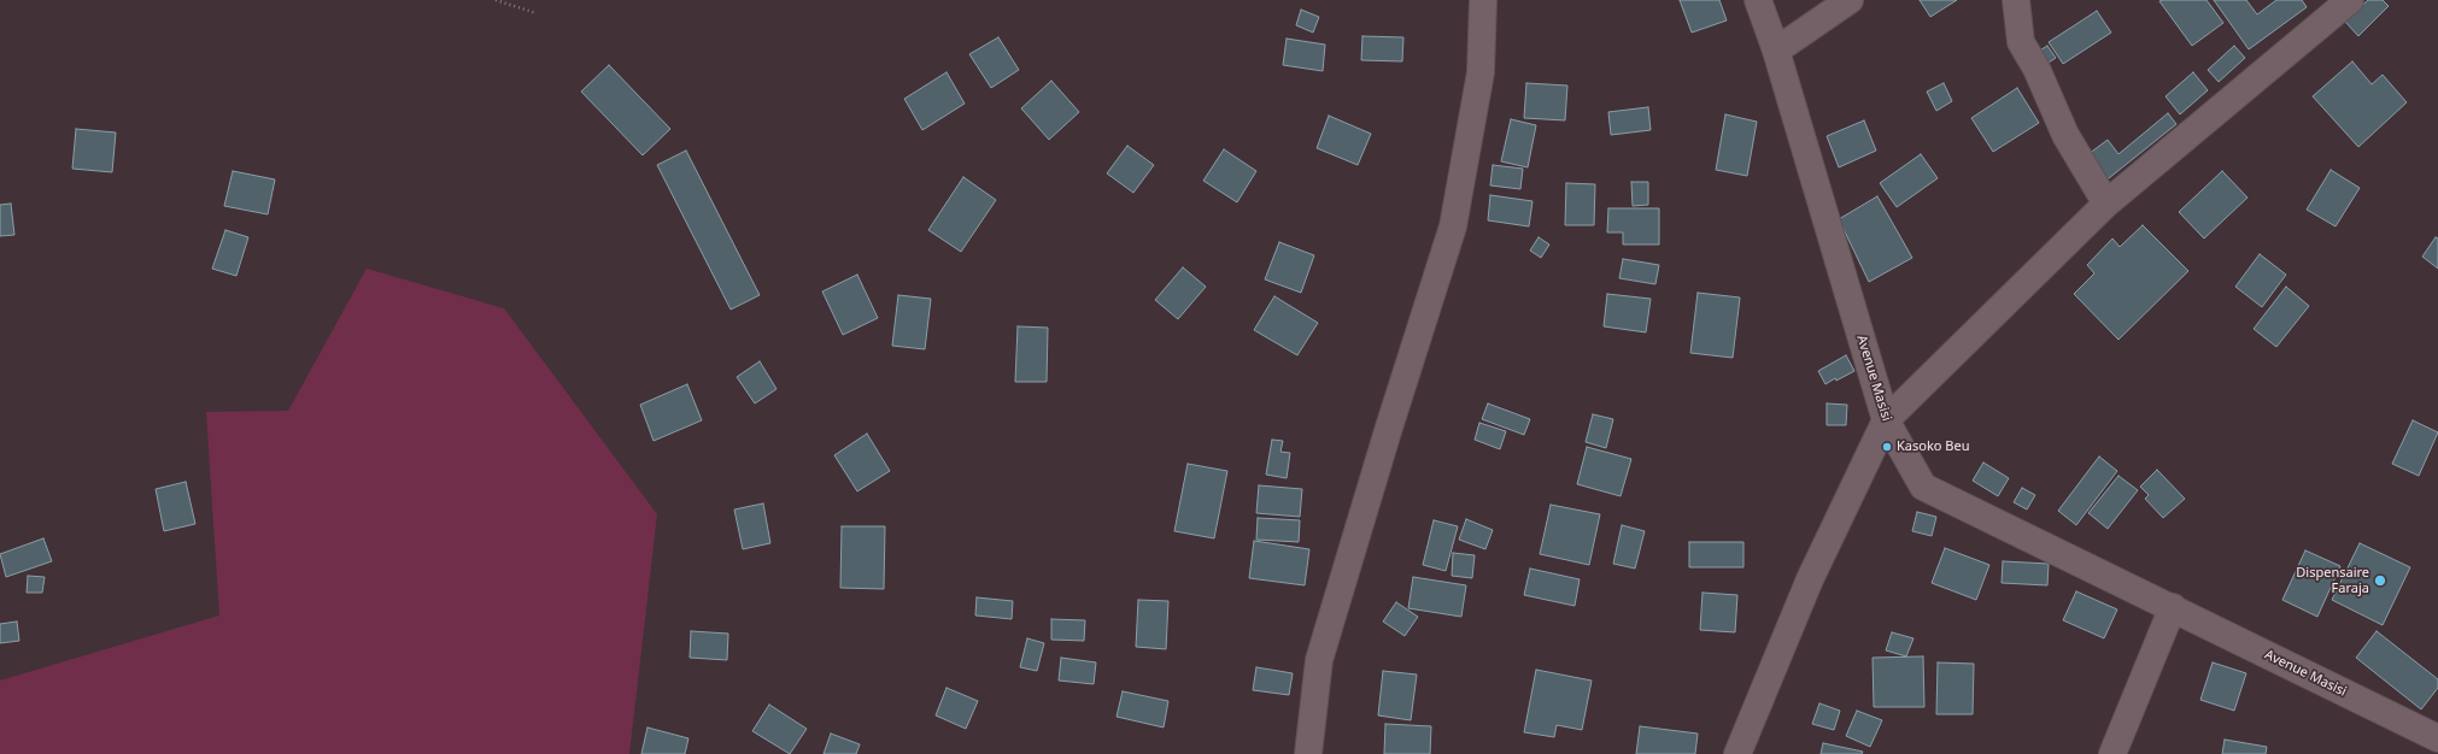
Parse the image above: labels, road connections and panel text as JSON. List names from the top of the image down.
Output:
{
  "streets": {
    "street": ["Avenue Masisi"]
  },
  "places": ["Kasoko Beu", "Dispensaire Faraja"]
}
